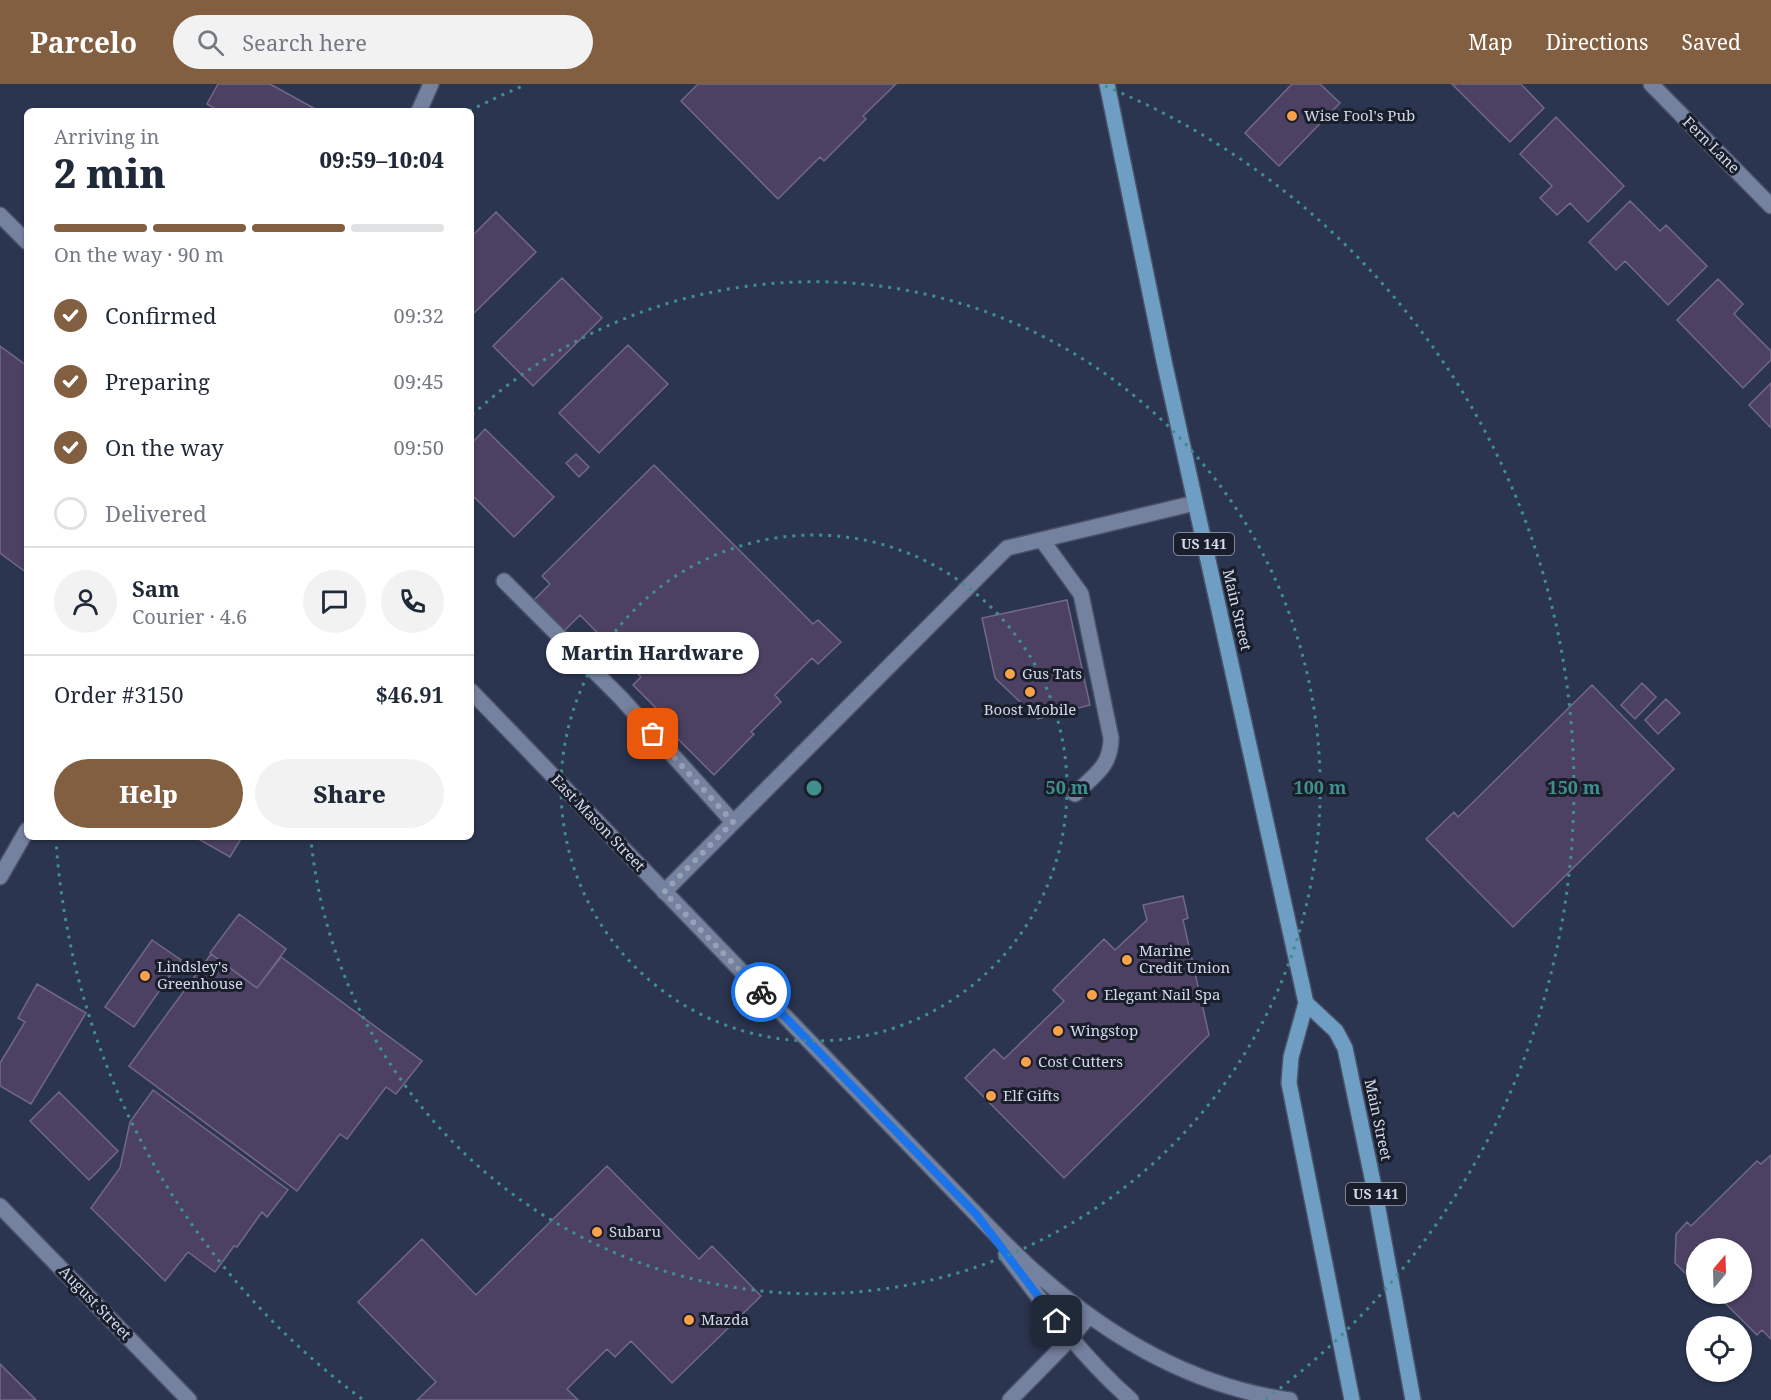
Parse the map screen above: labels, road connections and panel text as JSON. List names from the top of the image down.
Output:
{
  "streets": {
    "main road": [
      "Fern Lane",
      "US 141",
      "Main Street",
      "East Mason Street",
      "August Street"
    ]
  },
  "places": [
    "Wise Fool's Pub",
    "Gus Tats",
    "Boost Mobile",
    "Martin Hardware",
    "Marine Credit Union",
    "Lindsley's Greenhouse",
    "Elegant Nail Spa",
    "Wingstop",
    "Cost Cutters",
    "Elf Gifts",
    "Subaru",
    "Mazda"
  ],
  "north": "top",
  "page": {
    "header": "Parcelo",
    "search": "Search here",
    "nav": ["Map", "Directions", "Saved"],
    "heading": ["2 min", "Arriving in", "09:59–10:04"],
    "panel": [
      "Sam",
      "Courier · 4.6",
      "Order #3150",
      "$46.91"
    ],
    "bar": "On the way · 90 m",
    "list": [
      ["Confirmed", "09:32"],
      ["Preparing", "09:45"],
      ["On the way", "09:50"],
      "Delivered"
    ],
    "bubble": "Martin Hardware",
    "buttons": ["Help", "Share"]
  },
  "rings": ["50 m", "100 m", "150 m"]
}
